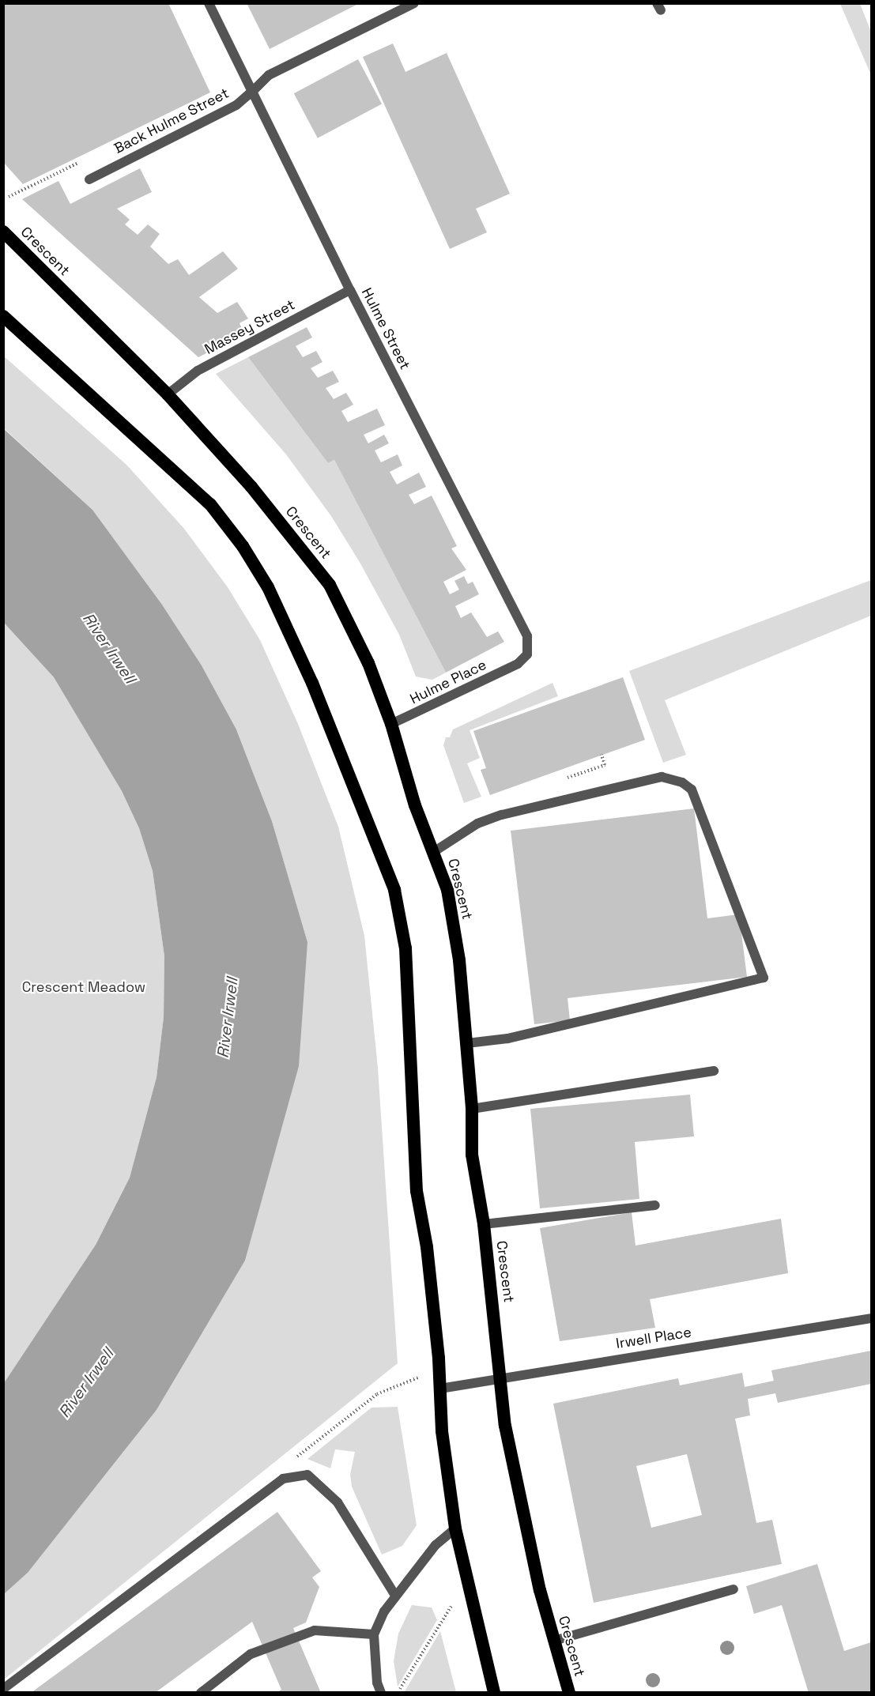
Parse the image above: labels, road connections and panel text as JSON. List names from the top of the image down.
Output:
{
  "streets": {
    "highway": ["Crescent"],
    "street": [
      "Back Hulme Street",
      "Massey Street",
      "Hulme Street",
      "Hulme Place",
      "Irwell Place"
    ]
  },
  "crossings": [
    ["Back Hulme Street", "Hulme Street"],
    ["Crescent", "Massey Street"],
    ["Crescent", "Hulme Place"],
    ["Crescent", "Irwell Place"],
    ["Massey Street", "Hulme Street"],
    ["Hulme Street", "Hulme Place"]
  ],
  "water": ["River Irwell"],
  "parks": ["Crescent Meadow"]
}
